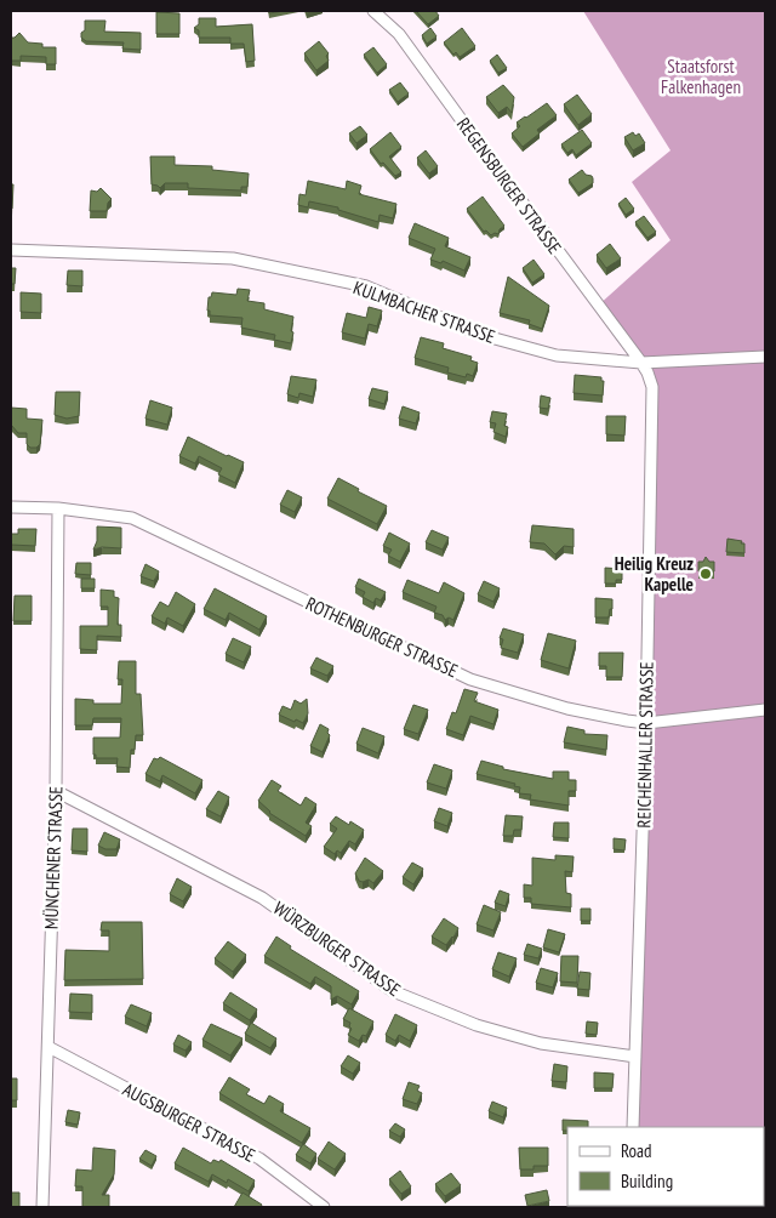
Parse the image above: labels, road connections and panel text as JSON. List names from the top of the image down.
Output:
{
  "streets": {
    "street": [
      "REGENSBURGER STRASSE",
      "KULMBACHER STRASSE",
      "ROTHENBURGER STRASSE",
      "REICHENHALLER STRASSE",
      "MÜNCHENER STRASSE",
      "WÜRZBURGER STRASSE",
      "AUGSBURGER STRASSE"
    ]
  },
  "crossings": [
    ["REGENSBURGER STRASSE", "KULMBACHER STRASSE"],
    ["REGENSBURGER STRASSE", "REICHENHALLER STRASSE"],
    ["KULMBACHER STRASSE", "REICHENHALLER STRASSE"],
    ["ROTHENBURGER STRASSE", "REICHENHALLER STRASSE"],
    ["ROTHENBURGER STRASSE", "MÜNCHENER STRASSE"],
    ["REICHENHALLER STRASSE", "WÜRZBURGER STRASSE"],
    ["MÜNCHENER STRASSE", "WÜRZBURGER STRASSE"],
    ["MÜNCHENER STRASSE", "AUGSBURGER STRASSE"]
  ],
  "parks": ["Staatsforst Falkenhagen"],
  "places": ["Heilig Kreuz Kapelle"],
  "legend": ["Road", "Building"]
}
